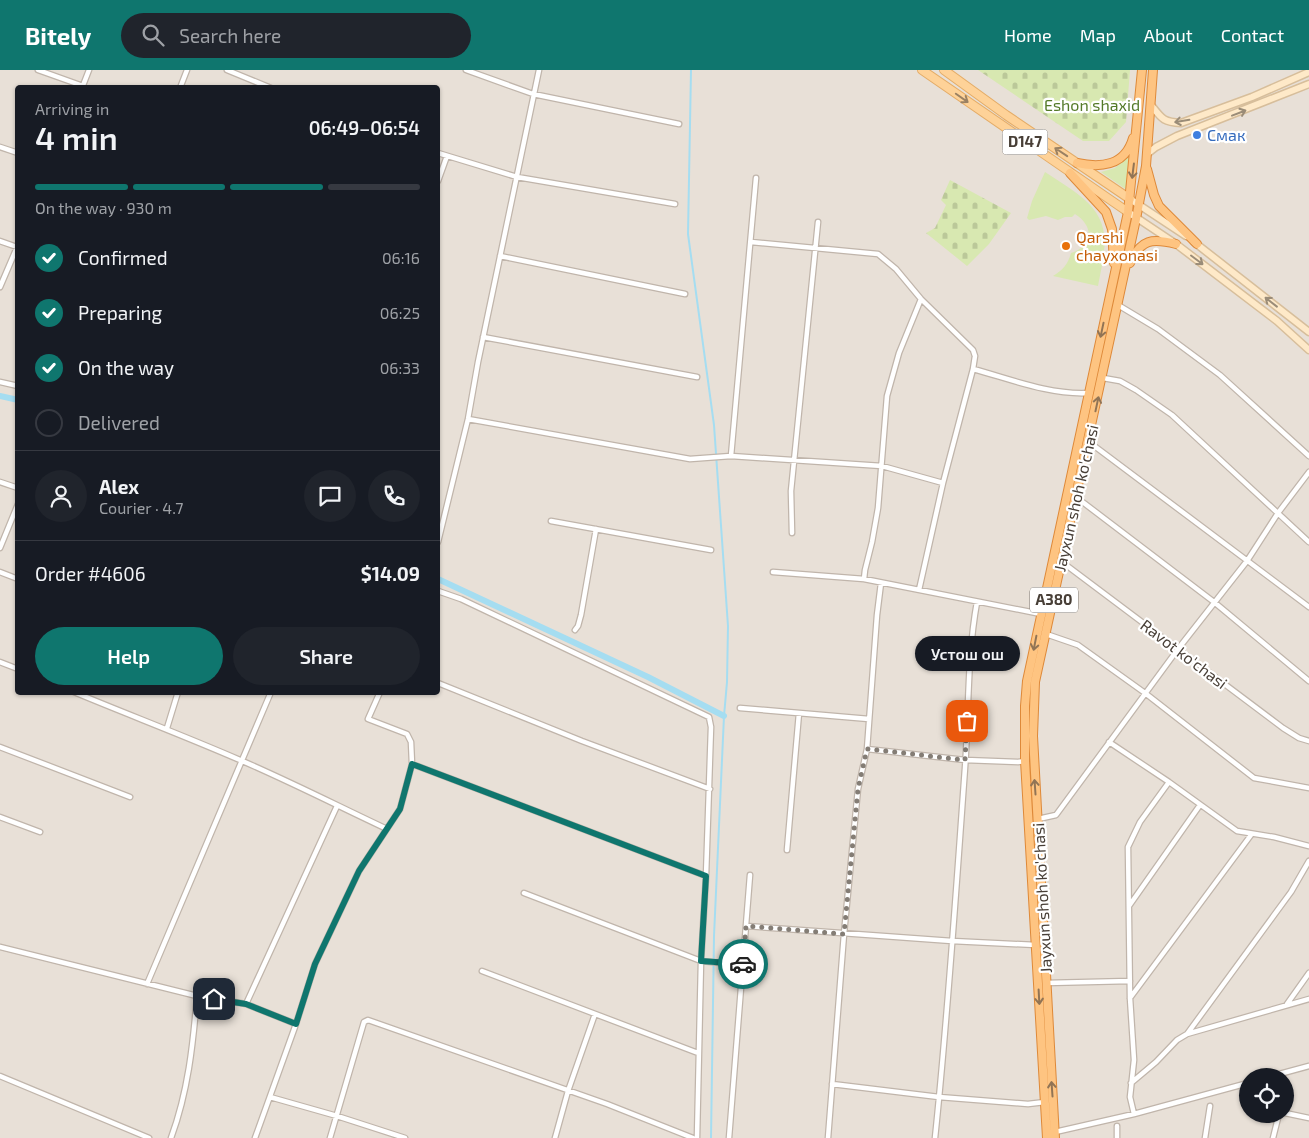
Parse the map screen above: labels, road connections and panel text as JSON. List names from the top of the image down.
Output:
{
  "streets": {
    "highway": ["Jayxun shoh ko'chasi", "A380"],
    "main road": ["D147"],
    "street": ["Ravot ko'chasi"]
  },
  "crossings": [
    ["D147", "Jayxun shoh ko'chasi"],
    ["Jayxun shoh ko'chasi", "Ravot ko'chasi"]
  ],
  "parks": ["Eshon shaxid"],
  "places": ["Смак", "Qarshi chayxonasi", "Устош ош"],
  "page": {
    "header": "Bitely",
    "search": "Search here",
    "nav": [
      "Home",
      "Map",
      "About",
      "Contact"
    ],
    "heading": ["4 min", "Arriving in", "06:49–06:54"],
    "panel": [
      "Alex",
      "Courier · 4.7",
      "Order #4606",
      "$14.09"
    ],
    "bar": "On the way · 930 m",
    "list": [
      ["Confirmed", "06:16"],
      ["Preparing", "06:25"],
      ["On the way", "06:33"],
      "Delivered"
    ],
    "buttons": ["Help", "Share"],
    "bubble": "Устош ош"
  }
}
